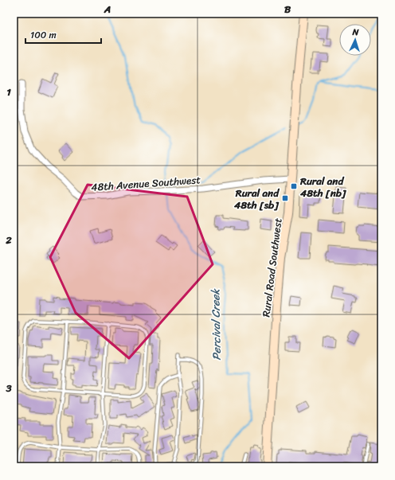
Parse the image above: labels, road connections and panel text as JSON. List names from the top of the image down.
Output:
{
  "streets": {
    "street": ["48th Avenue Southwest", "Rural Road Southwest"]
  },
  "crossings": [
    ["48th Avenue Southwest", "Rural Road Southwest"]
  ],
  "water": ["Percival Creek"],
  "places": {
    "transit": ["Rural and 48th [nb]", "Rural and 48th [sb]"]
  },
  "scale_bar": "100 m",
  "north": "top",
  "grid": {
    "columns": ["A", "B"],
    "rows": ["1", "2", "3"]
  }
}
